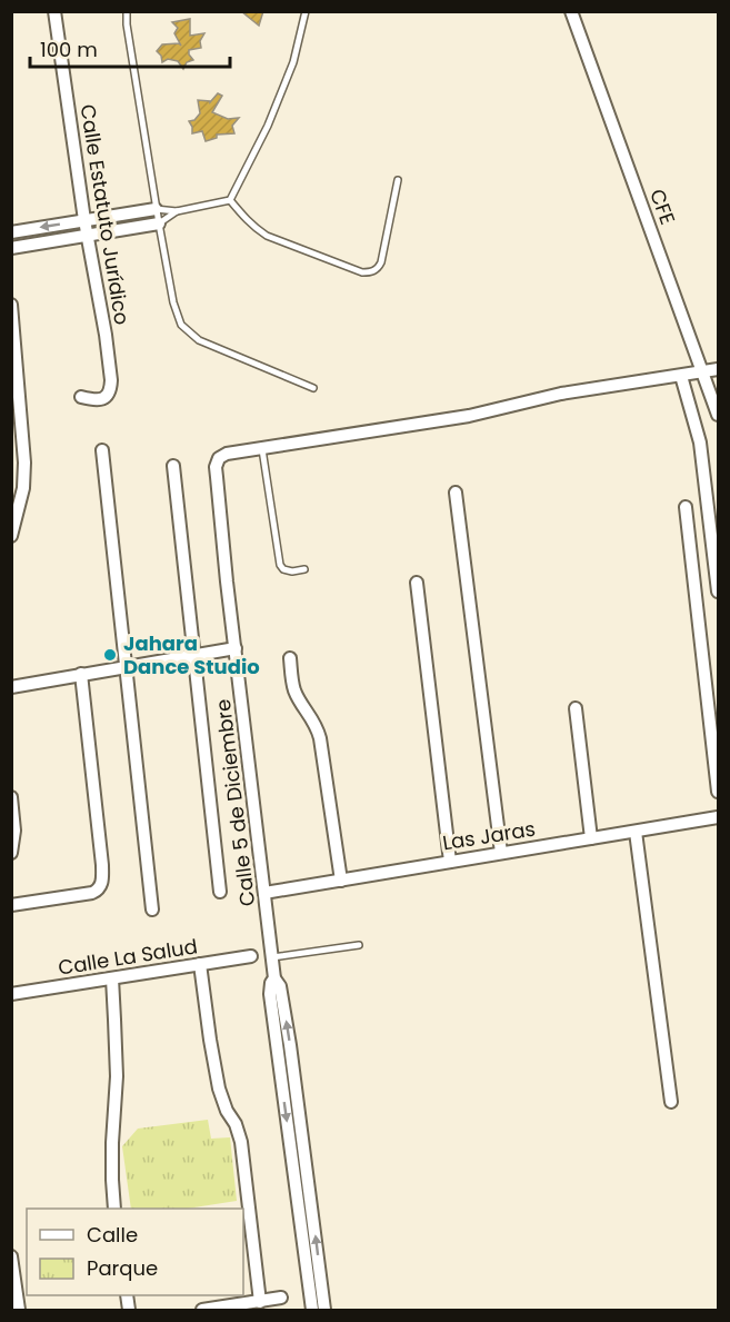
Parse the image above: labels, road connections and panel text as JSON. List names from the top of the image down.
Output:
{
  "streets": {
    "street": [
      "CFE",
      "Calle Estatuto Jurídico",
      "Calle 5 de Diciembre",
      "Las Jaras",
      "Calle La Salud"
    ]
  },
  "crossings": [
    ["Calle 5 de Diciembre", "Las Jaras"]
  ],
  "places": ["Jahara Dance Studio"],
  "legend": ["Calle", "Parque"],
  "scale_bar": "100 m"
}
